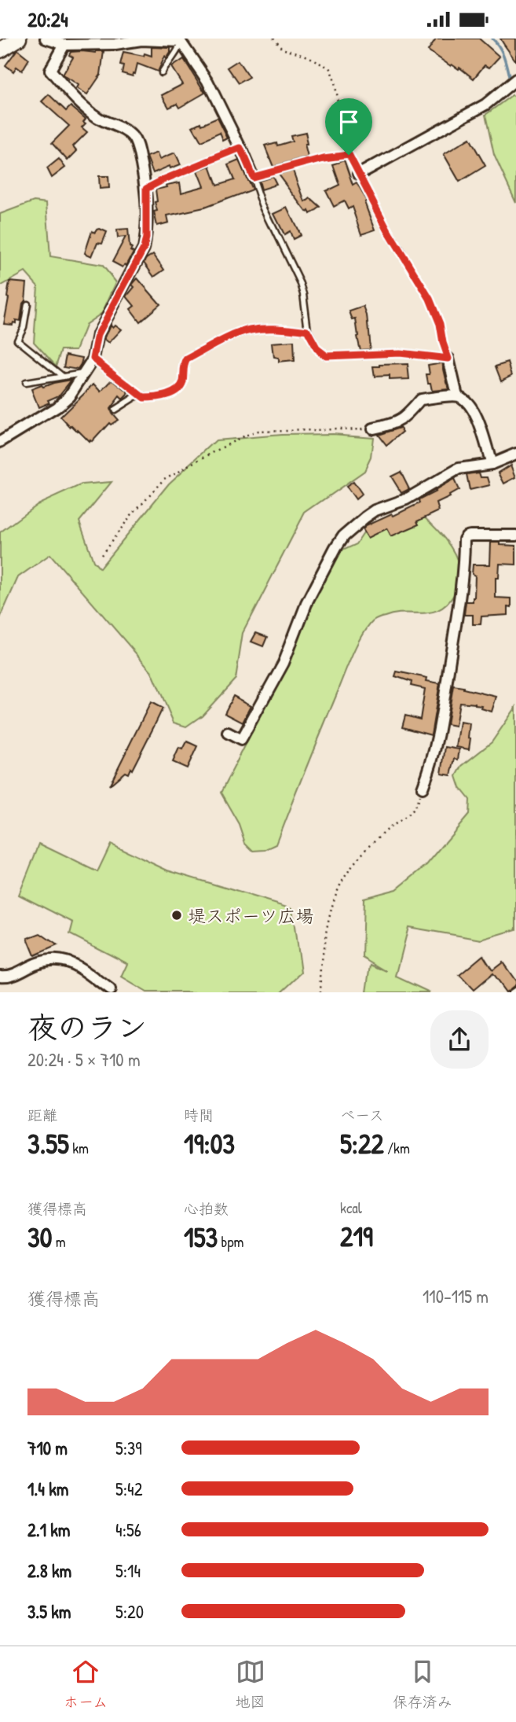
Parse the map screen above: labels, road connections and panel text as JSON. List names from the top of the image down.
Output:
{
  "places": ["堤スポーツ広場"],
  "page": {
    "status": "20:24",
    "heading": ["夜のラン", "20:24 · 5 × 710 m"],
    "stats": [
      ["距離", "3.55 km"],
      ["時間", "19:03"],
      ["ペース", "5:22 /km"],
      ["獲得標高", "30 m"],
      ["心拍数", "153 bpm"],
      ["kcal", "219"]
    ],
    "chart": ["獲得標高", "110–115 m"],
    "list": [
      {
        "name": "710 m",
        "note": "5:39"
      },
      {
        "name": "1.4 km",
        "note": "5:42"
      },
      {
        "name": "2.1 km",
        "note": "4:56"
      },
      {
        "name": "2.8 km",
        "note": "5:14"
      },
      {
        "name": "3.5 km",
        "note": "5:20"
      }
    ],
    "tabs": ["ホーム", "地図", "保存済み"]
  }
}
